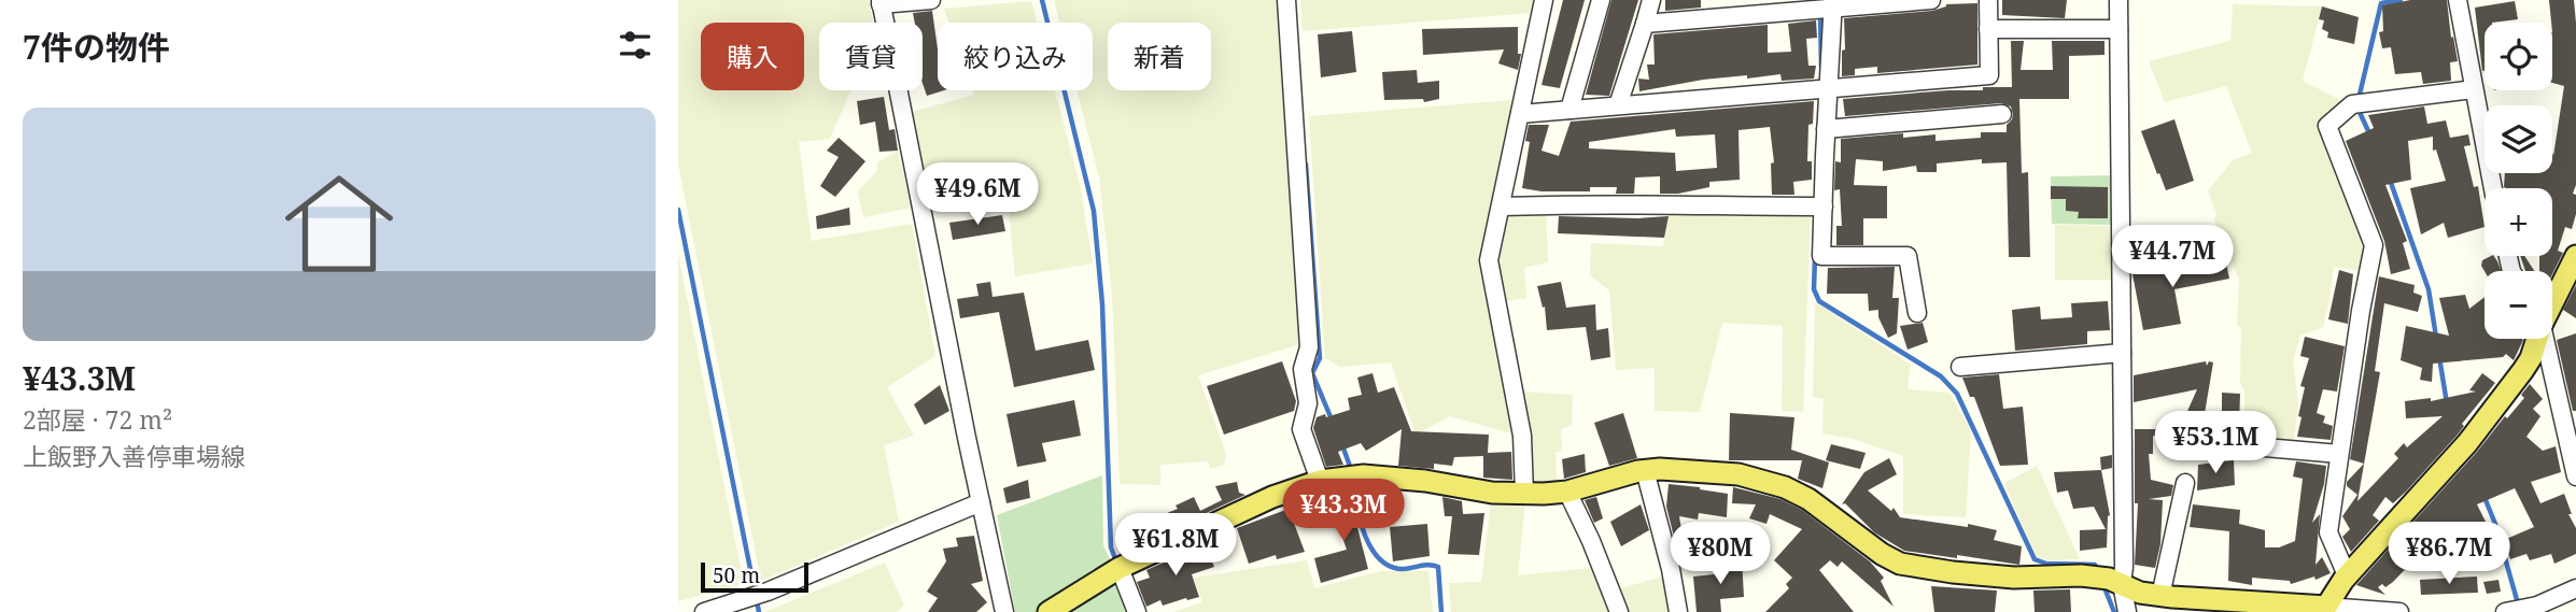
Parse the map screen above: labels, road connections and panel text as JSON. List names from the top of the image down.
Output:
{
  "scale_bar": "50 m",
  "page": {
    "heading": "7件の物件",
    "map_buttons": ["+", "−"],
    "chip": [
      "購入",
      "賃貸",
      "絞り込み",
      "新着"
    ],
    "list": [
      {
        "name": "¥43.3M",
        "note": "2部屋 · 72 m² · 上飯野入善停車場線"
      }
    ],
    "price": [
      "¥49.6M",
      "¥44.7M",
      "¥53.1M",
      "¥43.3M",
      "¥61.8M",
      "¥80M",
      "¥86.7M"
    ],
    "scale": "50 m"
  }
}
